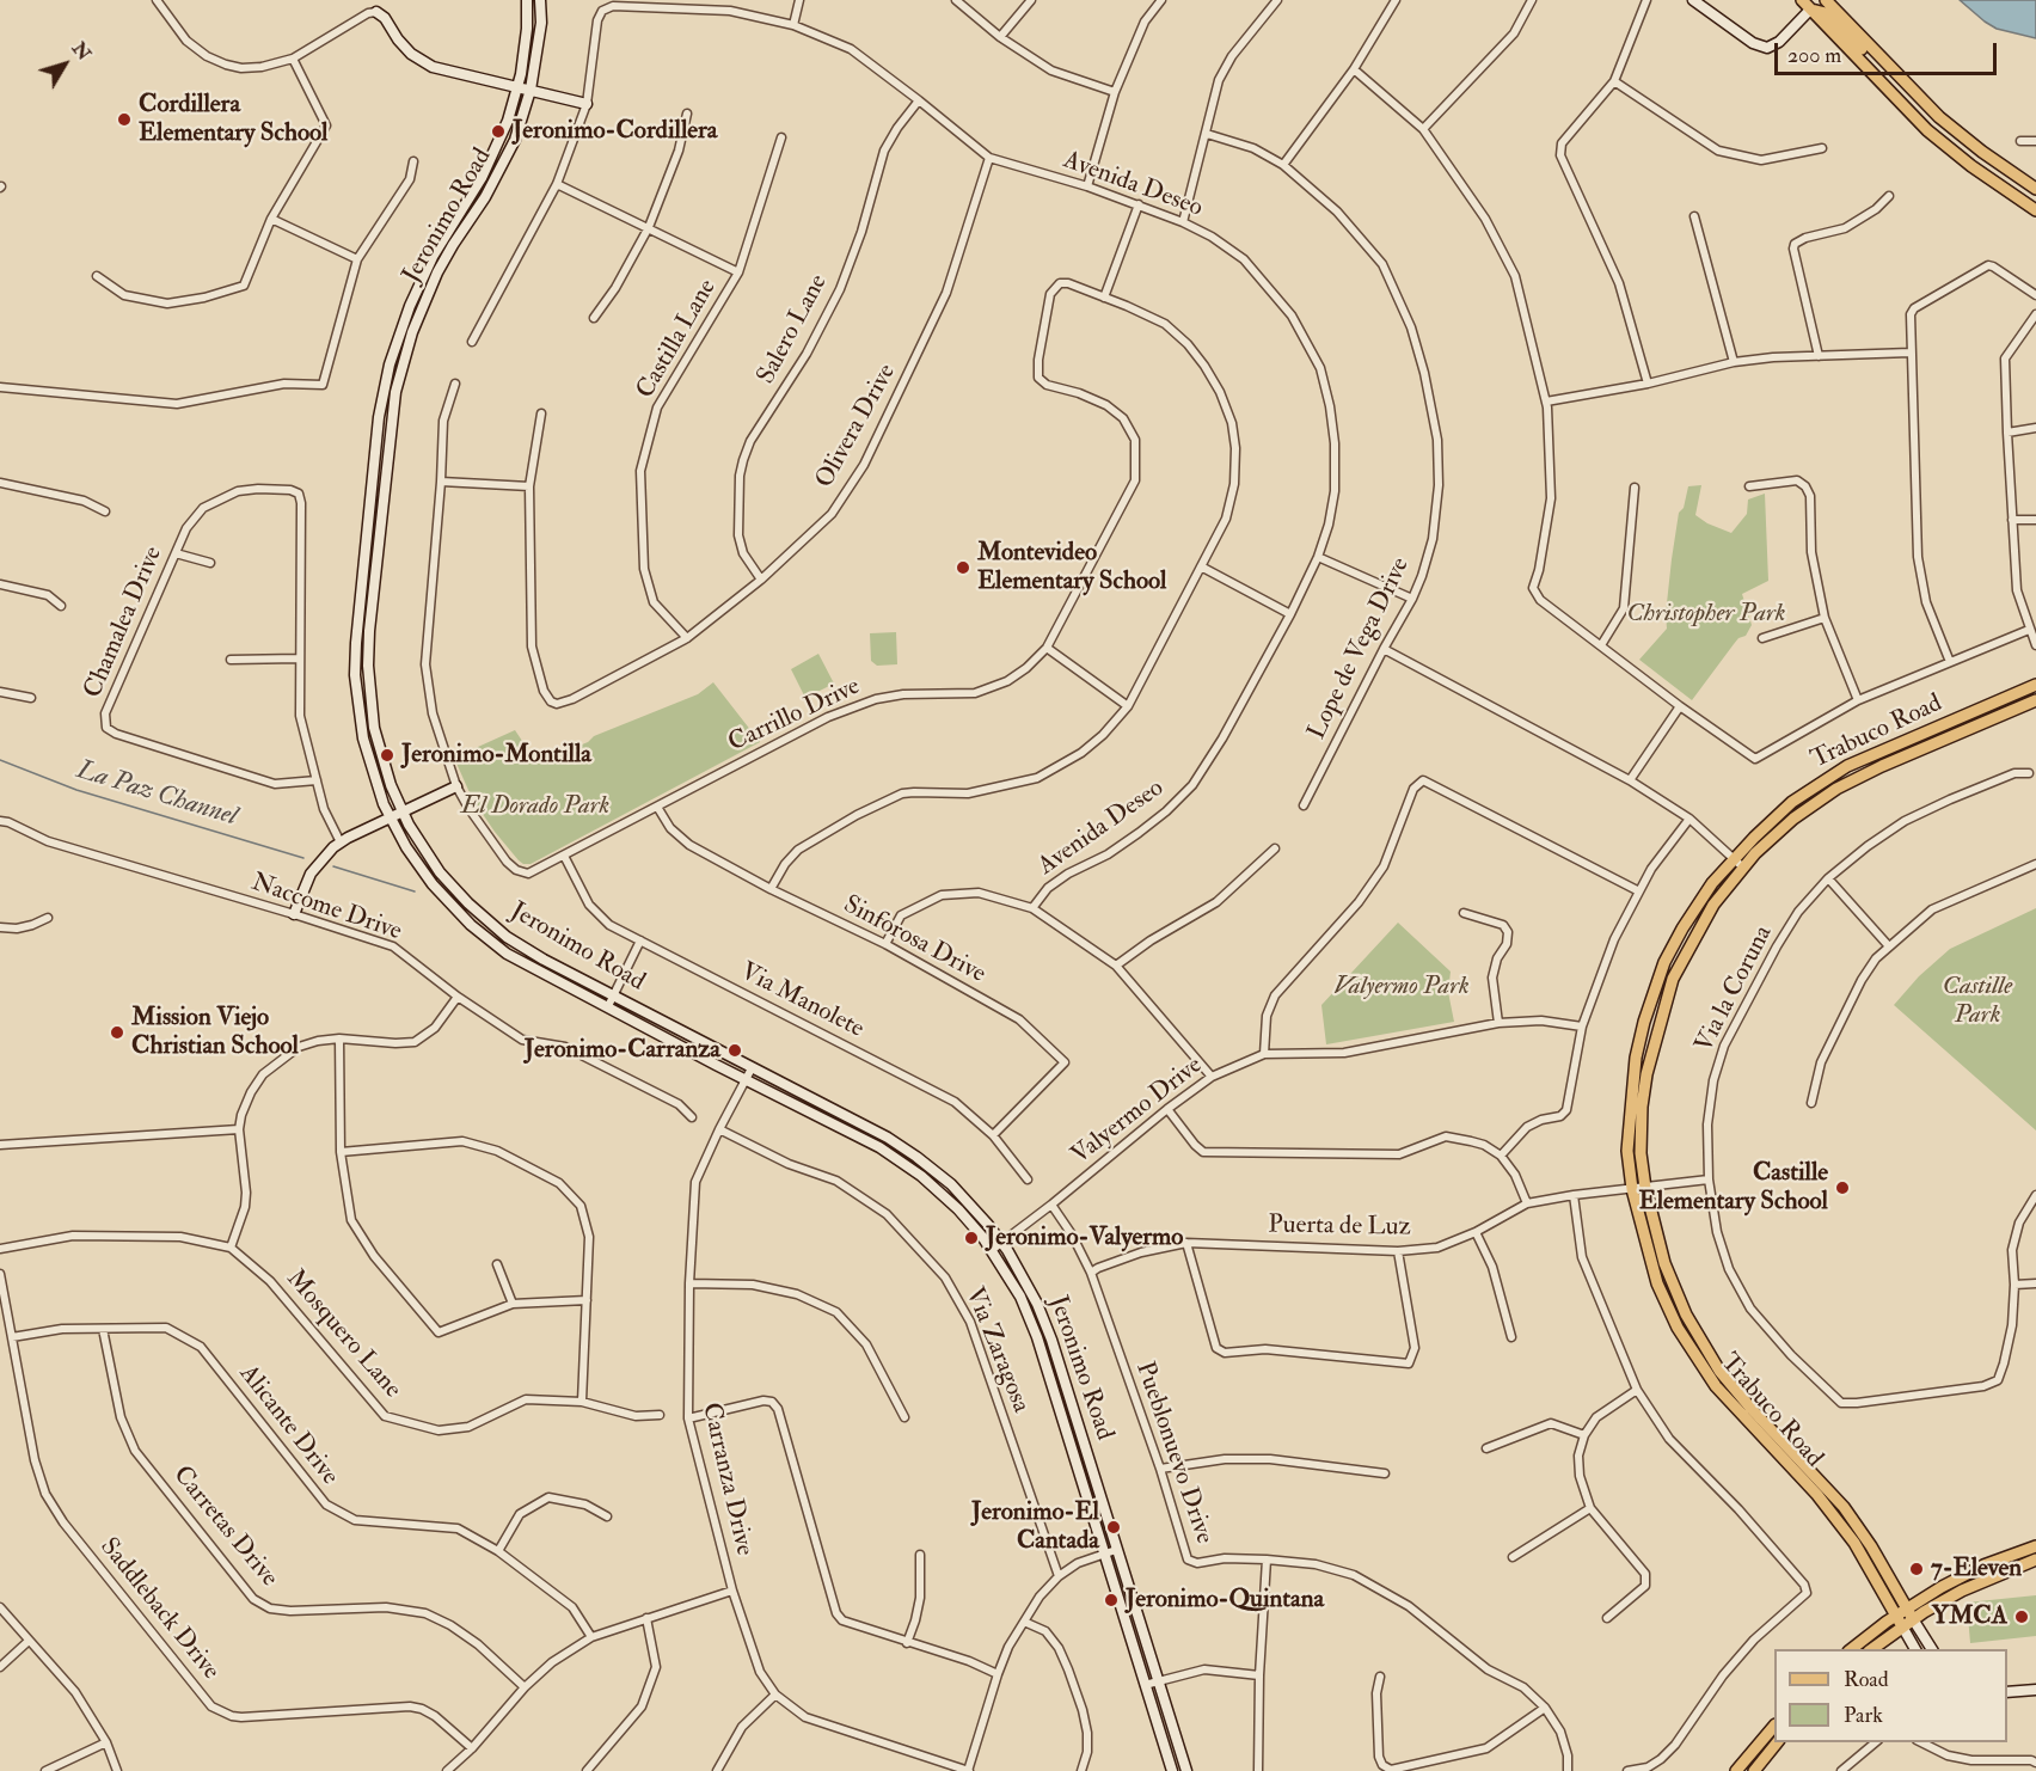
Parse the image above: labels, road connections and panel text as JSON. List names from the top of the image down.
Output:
{
  "streets": {
    "main road": ["Jeronimo Road", "Trabuco Road"],
    "street": [
      "Avenida Deseo",
      "Salero Lane",
      "Castilla Lane",
      "Olivera Drive",
      "Chamalea Drive",
      "Lope de Vega Drive",
      "Carrillo Drive",
      "Naccome Drive",
      "Sinforosa Drive",
      "Via la Coruna",
      "Via Manolete",
      "Valyermo Drive",
      "Puerta de Luz",
      "Mosquero Lane",
      "Via Zaragosa",
      "Alicante Drive",
      "Pueblonuevo Drive",
      "Carranza Drive",
      "Carretas Drive",
      "Saddleback Drive"
    ]
  },
  "crossings": [
    ["Avenida Deseo", "Salero Lane"],
    ["Avenida Deseo", "Olivera Drive"],
    ["Jeronimo Road", "Valyermo Drive"],
    ["Jeronimo Road", "Carranza Drive"],
    ["Salero Lane", "Olivera Drive"],
    ["Castilla Lane", "Olivera Drive"],
    ["Carrillo Drive", "Sinforosa Drive"],
    ["Carrillo Drive", "Via Manolete"],
    ["Trabuco Road", "Puerta de Luz"],
    ["Sinforosa Drive", "Via Manolete"],
    ["Via la Coruna", "Puerta de Luz"],
    ["Valyermo Drive", "Pueblonuevo Drive"],
    ["Puerta de Luz", "Pueblonuevo Drive"],
    ["Via Zaragosa", "Carranza Drive"],
    ["Alicante Drive", "Carretas Drive"],
    ["Alicante Drive", "Saddleback Drive"]
  ],
  "water": ["La Paz Channel"],
  "parks": [
    "Christopher Park",
    "El Dorado Park",
    "Valyermo Park",
    "Castille Park"
  ],
  "places": [
    "Cordillera Elementary School",
    "Jeronimo-Cordillera",
    "Montevideo Elementary School",
    "Jeronimo-Montilla",
    "Mission Viejo Christian School",
    "Jeronimo-Carranza",
    "Castille Elementary School",
    "Jeronimo-Valyermo",
    "Jeronimo-El Cantada",
    "7-Eleven",
    "Jeronimo-Quintana",
    "YMCA"
  ],
  "legend": ["Road", "Park"],
  "scale_bar": "200 m",
  "north": "top right"
}
